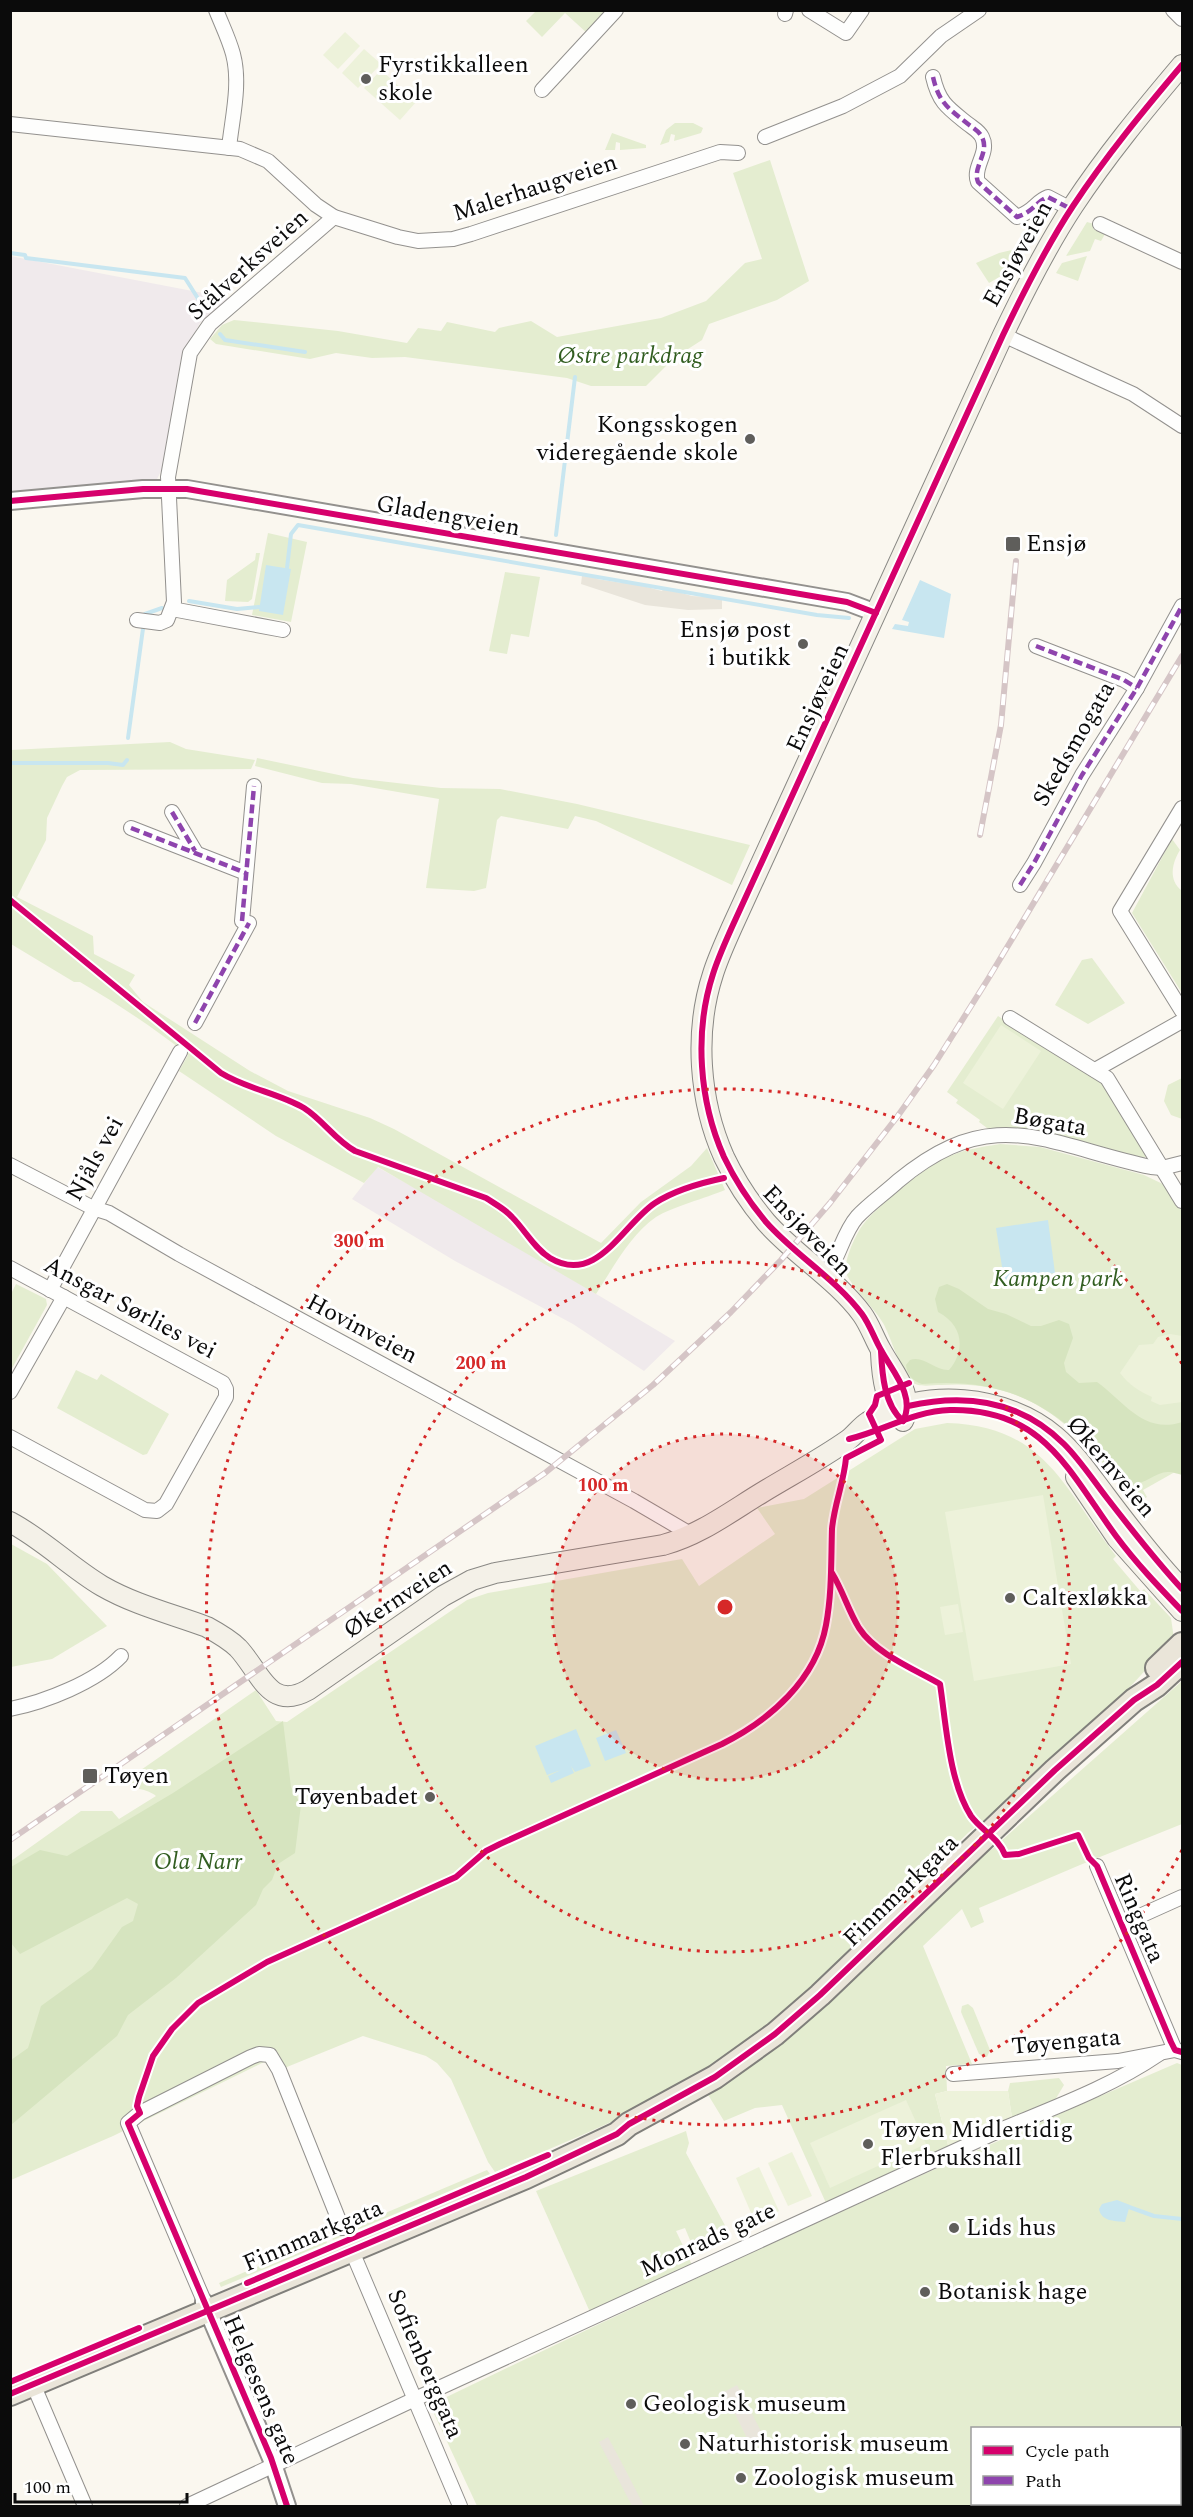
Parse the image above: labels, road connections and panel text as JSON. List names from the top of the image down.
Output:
{
  "streets": {
    "main road": ["Ensjøveien", "Økernveien", "Finnmarkgata"],
    "street": [
      "Malerhaugveien",
      "Stålverksveien",
      "Gladengveien",
      "Skedsmogata",
      "Bøgata",
      "Njåls vei",
      "Ansgar Sørlies vei",
      "Hovinveien",
      "Ringgata",
      "Tøyengata",
      "Monrads gate",
      "Sofienberggata",
      "Helgesens gate"
    ]
  },
  "crossings": [
    ["Malerhaugveien", "Stålverksveien"],
    ["Ensjøveien", "Gladengveien"],
    ["Ensjøveien", "Bøgata"],
    ["Ensjøveien", "Økernveien"],
    ["Stålverksveien", "Gladengveien"],
    ["Njåls vei", "Ansgar Sørlies vei"],
    ["Njåls vei", "Hovinveien"],
    ["Hovinveien", "Økernveien"],
    ["Finnmarkgata", "Sofienberggata"],
    ["Finnmarkgata", "Helgesens gate"],
    ["Ringgata", "Tøyengata"],
    ["Tøyengata", "Monrads gate"],
    ["Monrads gate", "Sofienberggata"],
    ["Monrads gate", "Helgesens gate"],
    ["Sofienberggata", "Helgesens gate"]
  ],
  "parks": ["Østre parkdrag", "Kampen park", "Ola Narr"],
  "places": {
    "other": [
      "Fyrstikkalleen skole",
      "Kongsskogen videregående skole",
      "Ensjø post i butikk",
      "Caltexløkka",
      "Tøyenbadet",
      "Tøyen Midlertidig Flerbrukshall",
      "Lids hus",
      "Botanisk hage",
      "Geologisk museum",
      "Naturhistorisk museum",
      "Zoologisk museum"
    ],
    "transit": ["Ensjø", "Tøyen"]
  },
  "legend": ["Cycle path", "Path"],
  "scale_bar": "100 m",
  "rings": ["300 m", "200 m", "100 m"]
}
